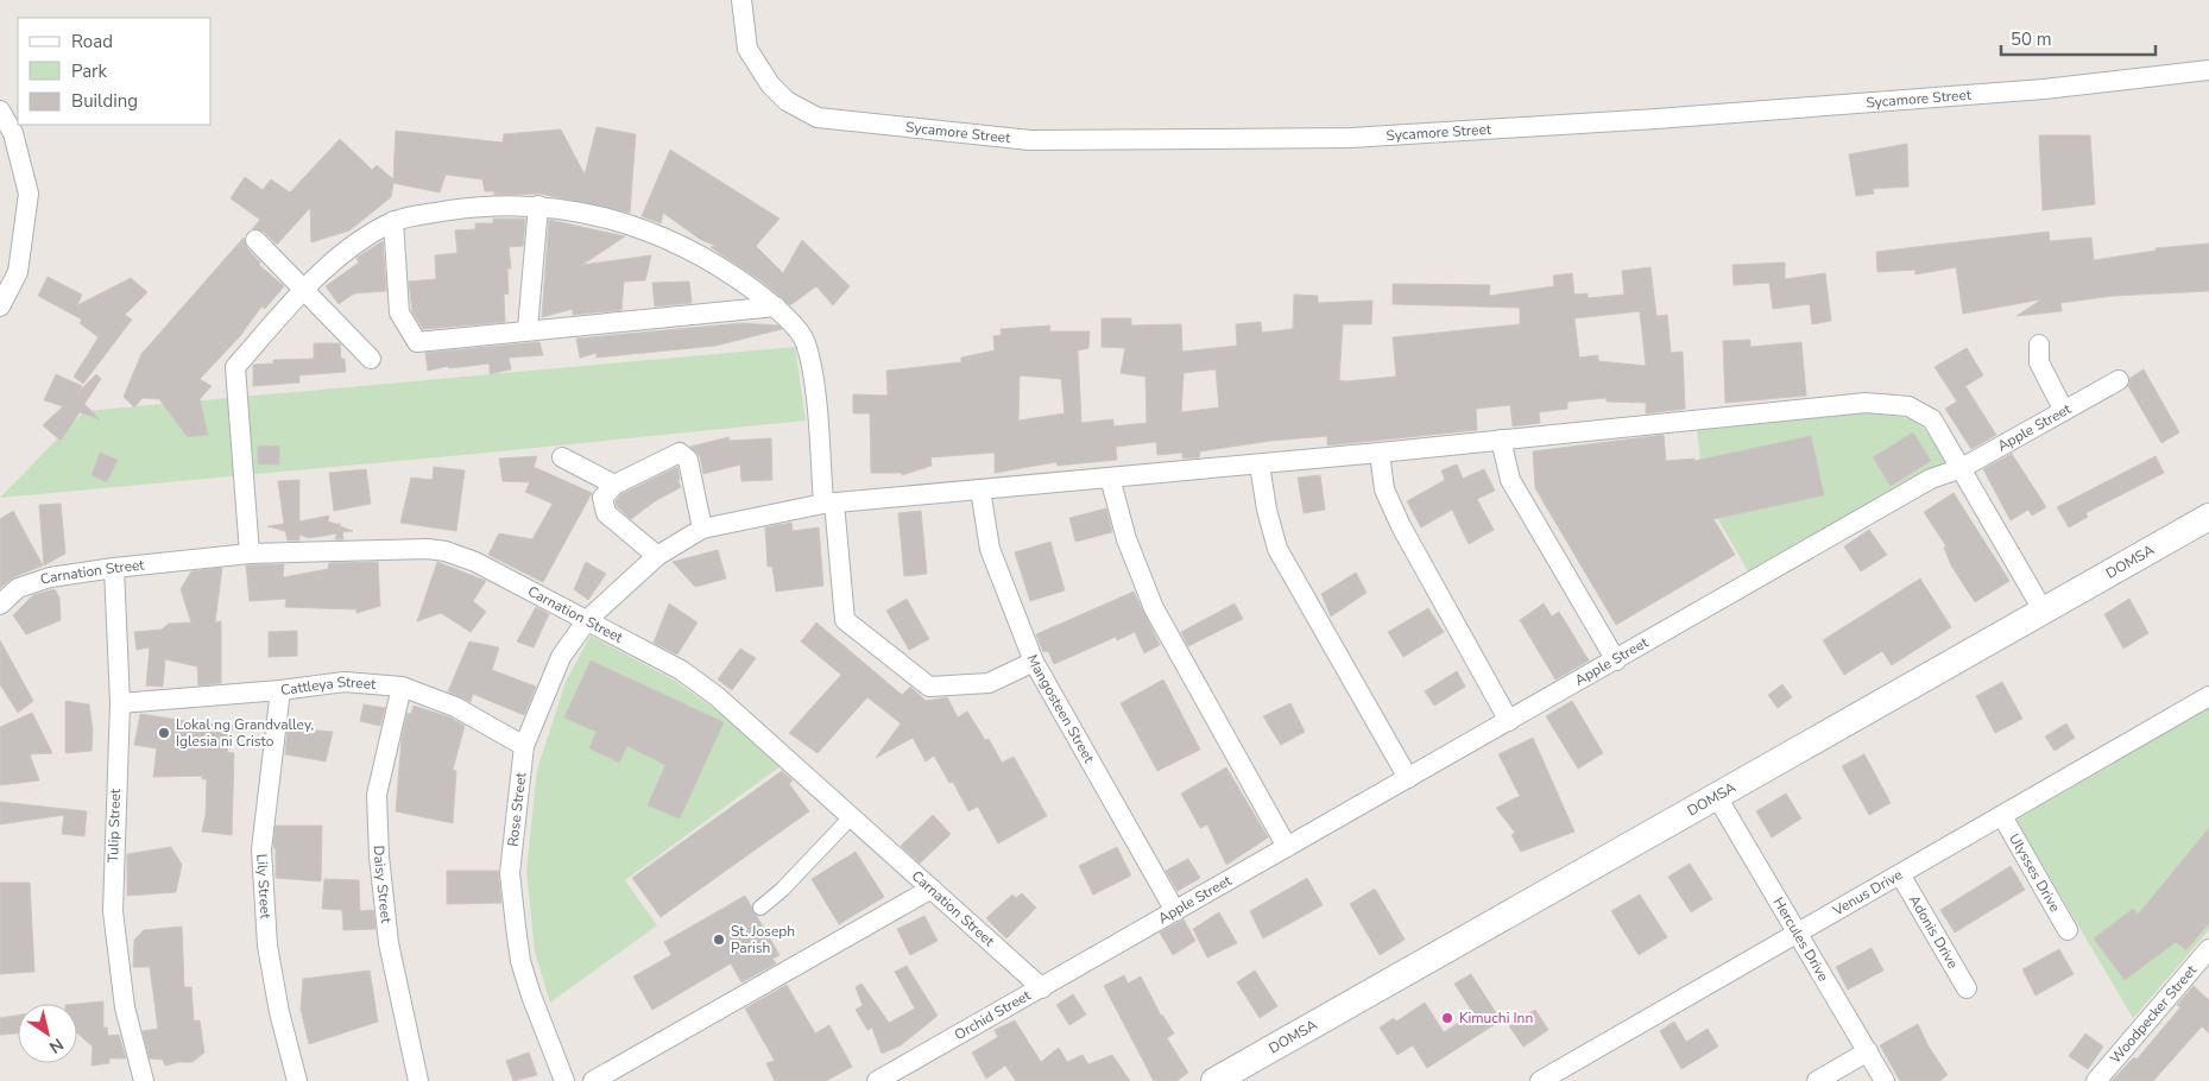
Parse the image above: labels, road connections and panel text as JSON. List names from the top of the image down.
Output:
{
  "streets": {
    "main road": ["DOMSA"],
    "street": [
      "Sycamore Street",
      "Apple Street",
      "Carnation Street",
      "Cattleya Street",
      "Mangosteen Street",
      "Rose Street",
      "Tulip Street",
      "Ulysses Drive",
      "Daisy Street",
      "Lily Street",
      "Venus Drive",
      "Adonis Drive",
      "Hercules Drive",
      "Orchid Street",
      "Woodpecker Street"
    ]
  },
  "crossings": [
    ["Apple Street", "Mangosteen Street"],
    ["Apple Street", "Rose Street"],
    ["Apple Street", "Orchid Street"],
    ["DOMSA", "Rose Street"],
    ["DOMSA", "Hercules Drive"],
    ["Carnation Street", "Rose Street"],
    ["Carnation Street", "Tulip Street"],
    ["Carnation Street", "Orchid Street"],
    ["Cattleya Street", "Rose Street"],
    ["Cattleya Street", "Tulip Street"],
    ["Cattleya Street", "Daisy Street"],
    ["Cattleya Street", "Lily Street"],
    ["Mangosteen Street", "Rose Street"],
    ["Ulysses Drive", "Venus Drive"],
    ["Venus Drive", "Adonis Drive"],
    ["Venus Drive", "Hercules Drive"]
  ],
  "places": ["Lokal ng Grandvalley, Iglesia ni Cristo", "St. Joseph Parish", "Kimuchi Inn"],
  "legend": ["Road", "Park", "Building"],
  "scale_bar": "50 m",
  "north": "bottom right"
}
